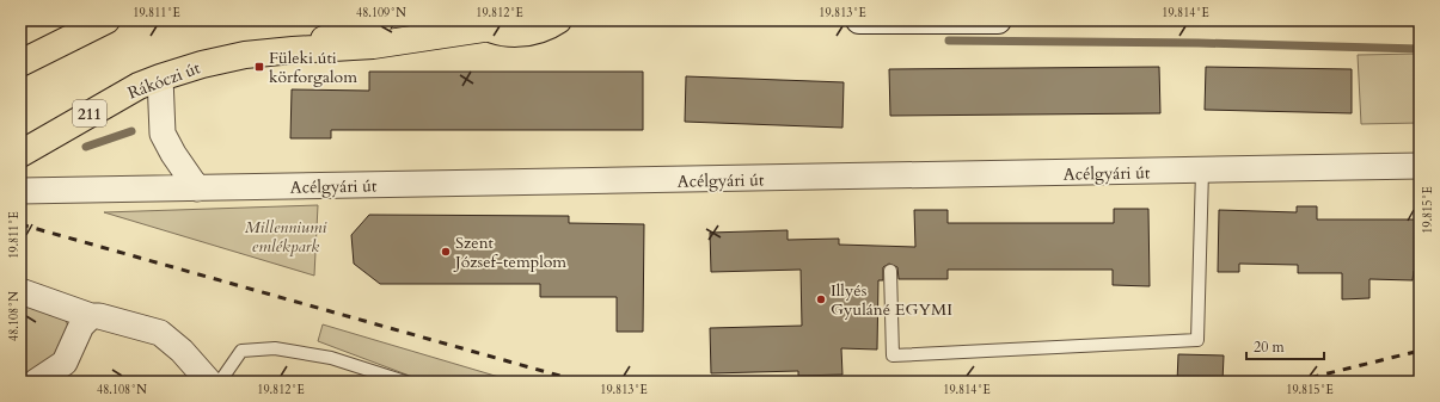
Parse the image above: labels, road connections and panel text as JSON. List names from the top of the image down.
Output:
{
  "streets": {
    "main road": ["Rákóczi út", "211"],
    "street": ["Acélgyári út"]
  },
  "crossings": [
    ["Rákóczi út", "211"]
  ],
  "parks": ["Millenniumi emlékpark"],
  "places": {
    "transit": ["Füleki úti körforgalom"],
    "other": ["Szent József-templom", "Illyés Gyuláné EGYMI"]
  },
  "scale_bar": "20 m",
  "coordinates": [
    "19.811°E",
    "48.109°N",
    "19.812°E",
    "19.813°E",
    "19.814°E",
    "19.815°E",
    "48.108°N"
  ]
}
